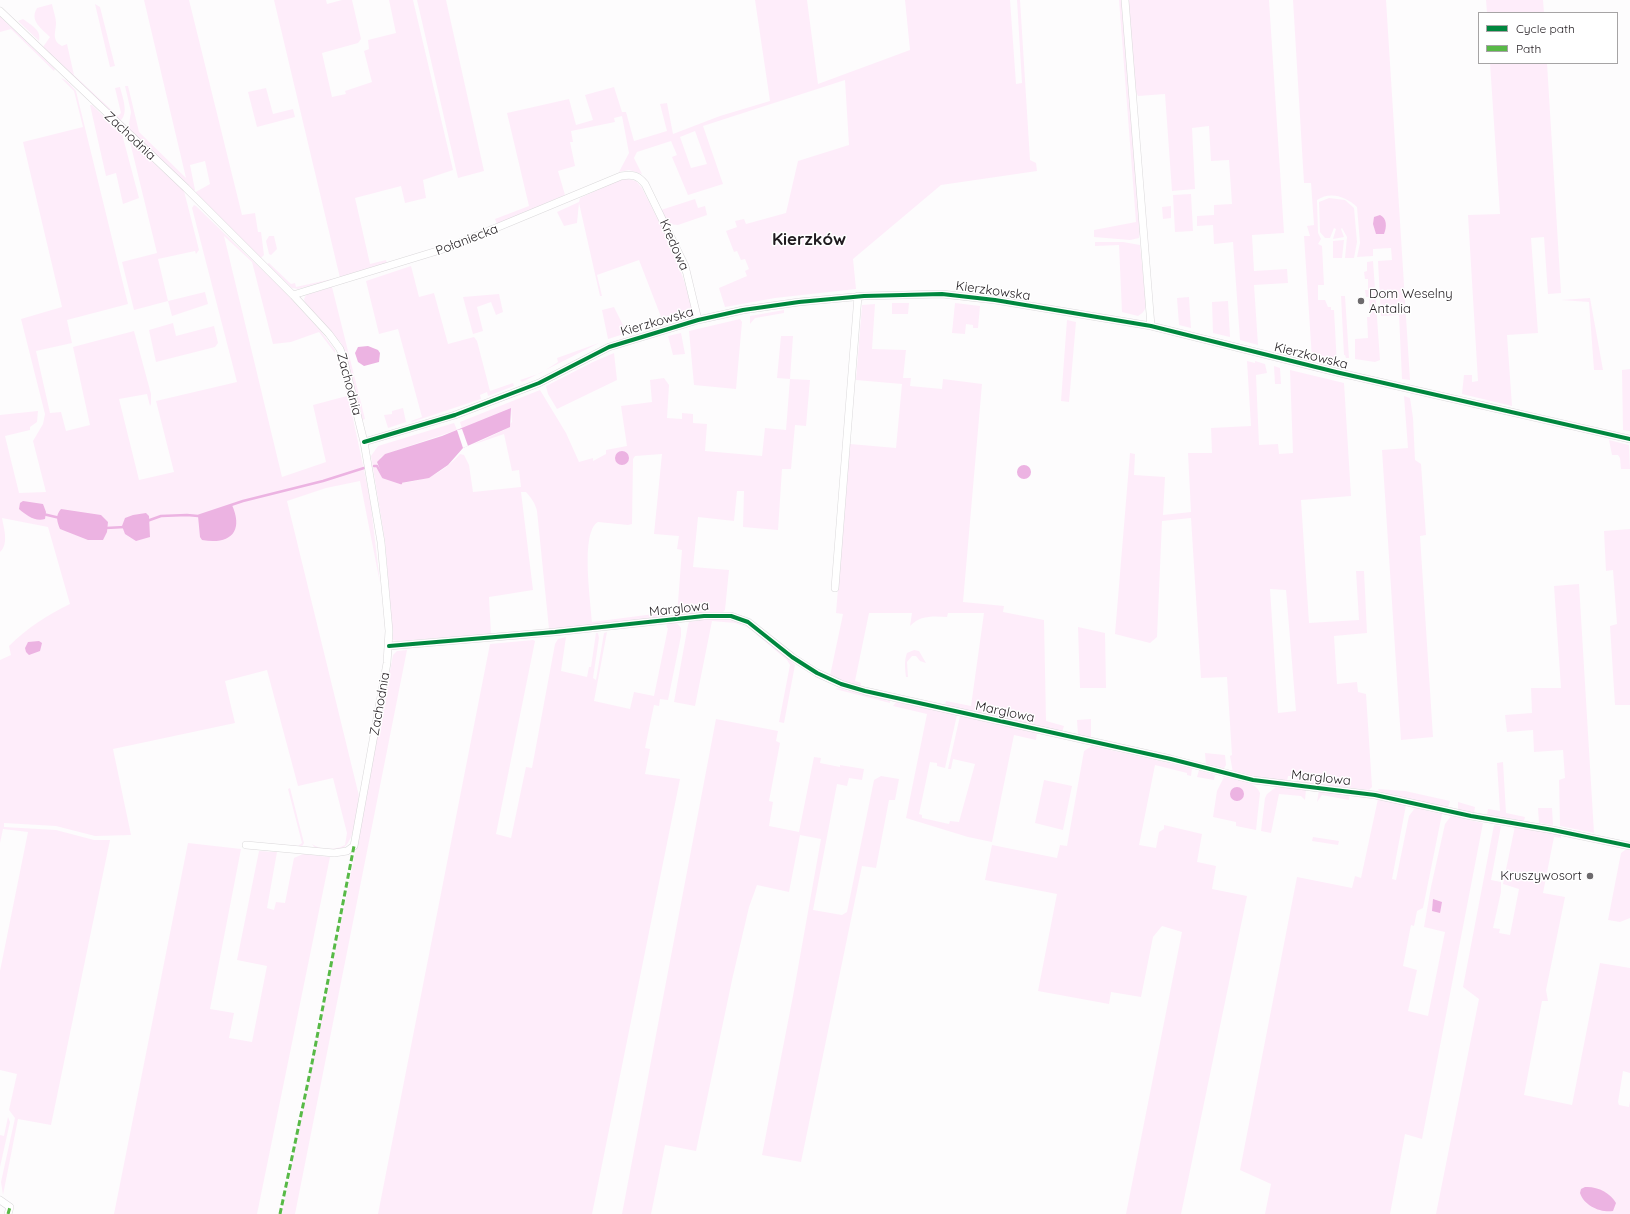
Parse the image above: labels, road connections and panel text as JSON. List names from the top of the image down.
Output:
{
  "streets": {
    "street": [
      "Zachodnia",
      "Połaniecka",
      "Kredowa",
      "Kierzkowska",
      "Marglowa"
    ]
  },
  "crossings": [
    ["Zachodnia", "Połaniecka"],
    ["Zachodnia", "Kierzkowska"],
    ["Zachodnia", "Marglowa"],
    ["Połaniecka", "Kredowa"],
    ["Kredowa", "Kierzkowska"]
  ],
  "districts": ["Kierzków"],
  "places": ["Dom Weselny Antalia", "Kruszywosort"],
  "legend": ["Cycle path", "Path"]
}
